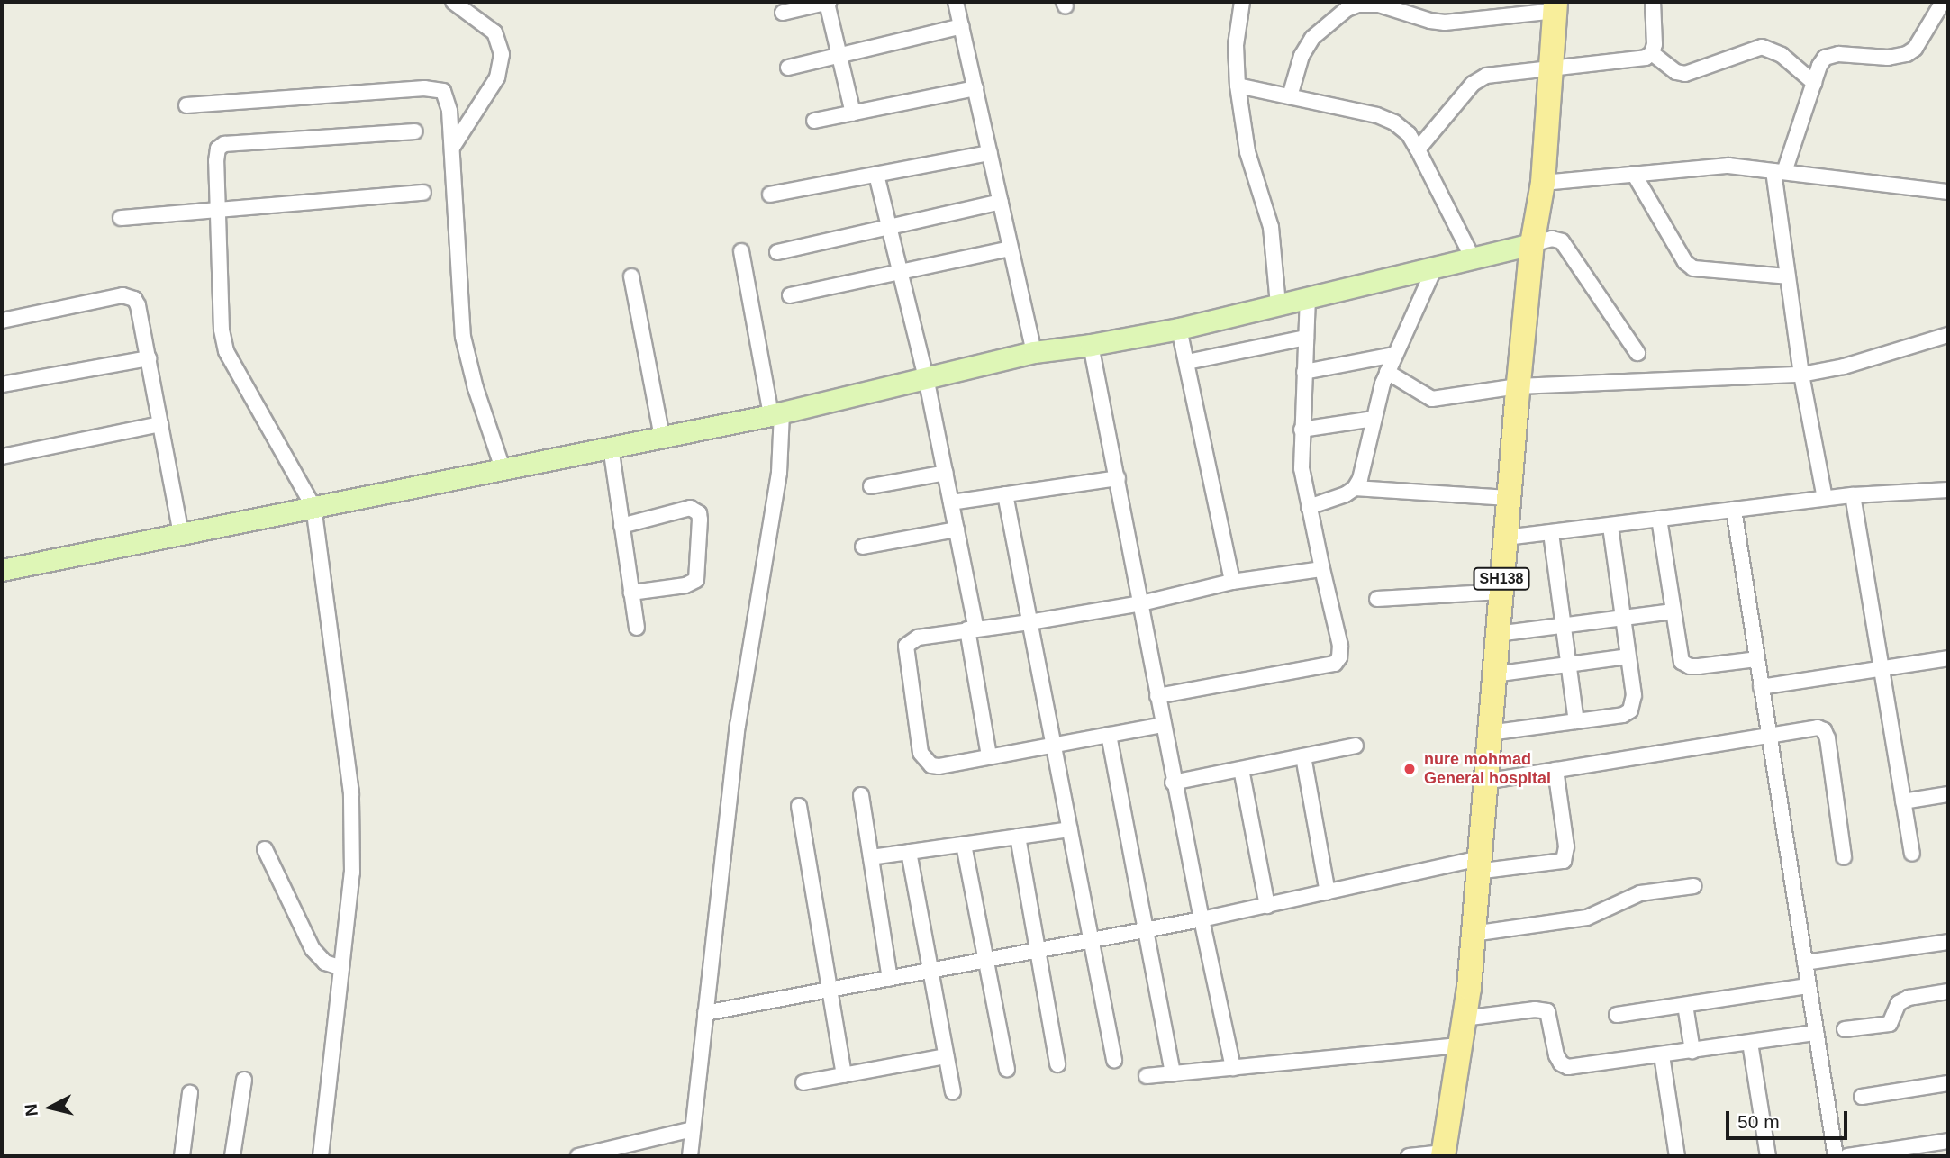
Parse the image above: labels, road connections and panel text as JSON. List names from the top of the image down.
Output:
{
  "streets": {
    "main road": ["SH138"]
  },
  "places": ["nure mohmad General hospital"],
  "scale_bar": "50 m",
  "north": "left"
}
